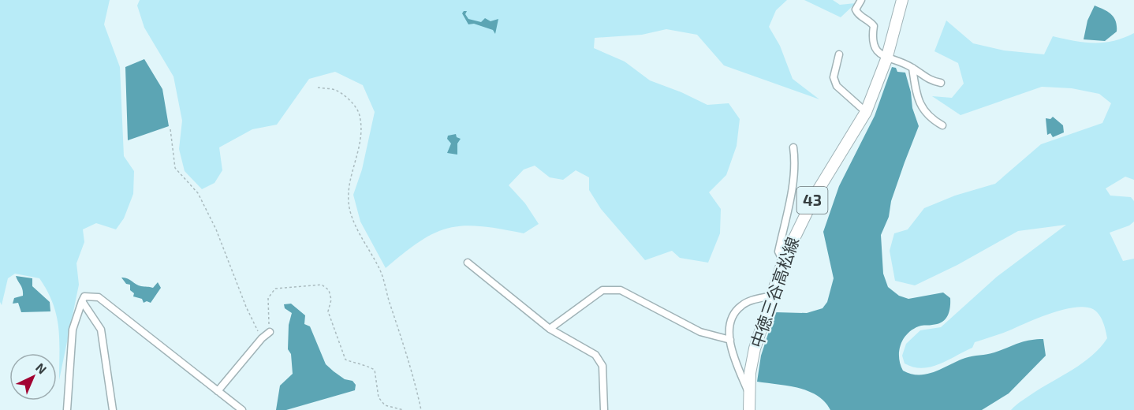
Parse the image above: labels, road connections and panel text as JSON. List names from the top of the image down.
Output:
{
  "streets": {
    "main road": ["43", "中徳三谷高松線"]
  },
  "north": "top right"
}
